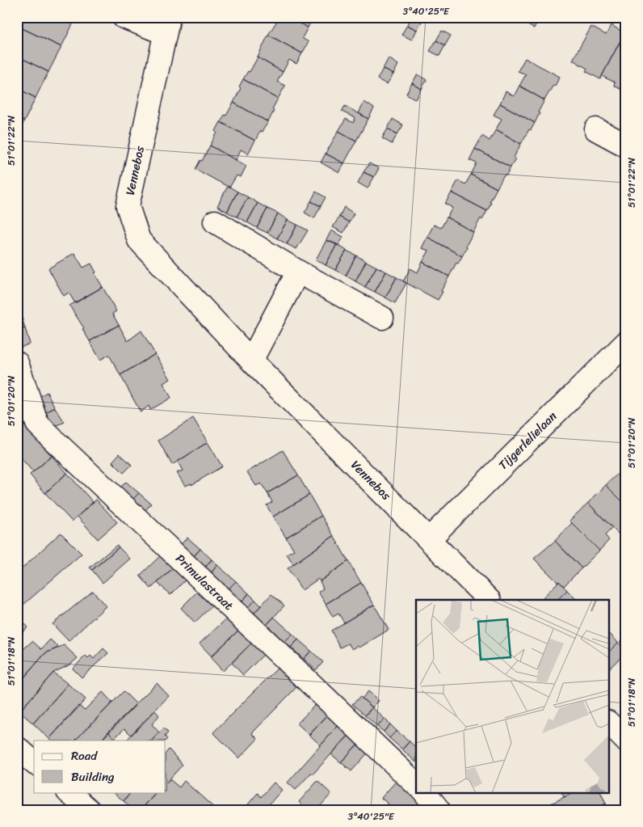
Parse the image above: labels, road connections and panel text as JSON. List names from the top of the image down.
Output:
{
  "streets": {
    "street": ["Vennebos", "Tijgerlelielaan", "Primulastraat"]
  },
  "crossings": [
    ["Vennebos", "Tijgerlelielaan"]
  ],
  "legend": ["Road", "Building"],
  "coordinates": [
    "3°40'25\"E",
    "51°01'22\"N",
    "51°01'20\"N",
    "51°01'18\"N"
  ]
}
